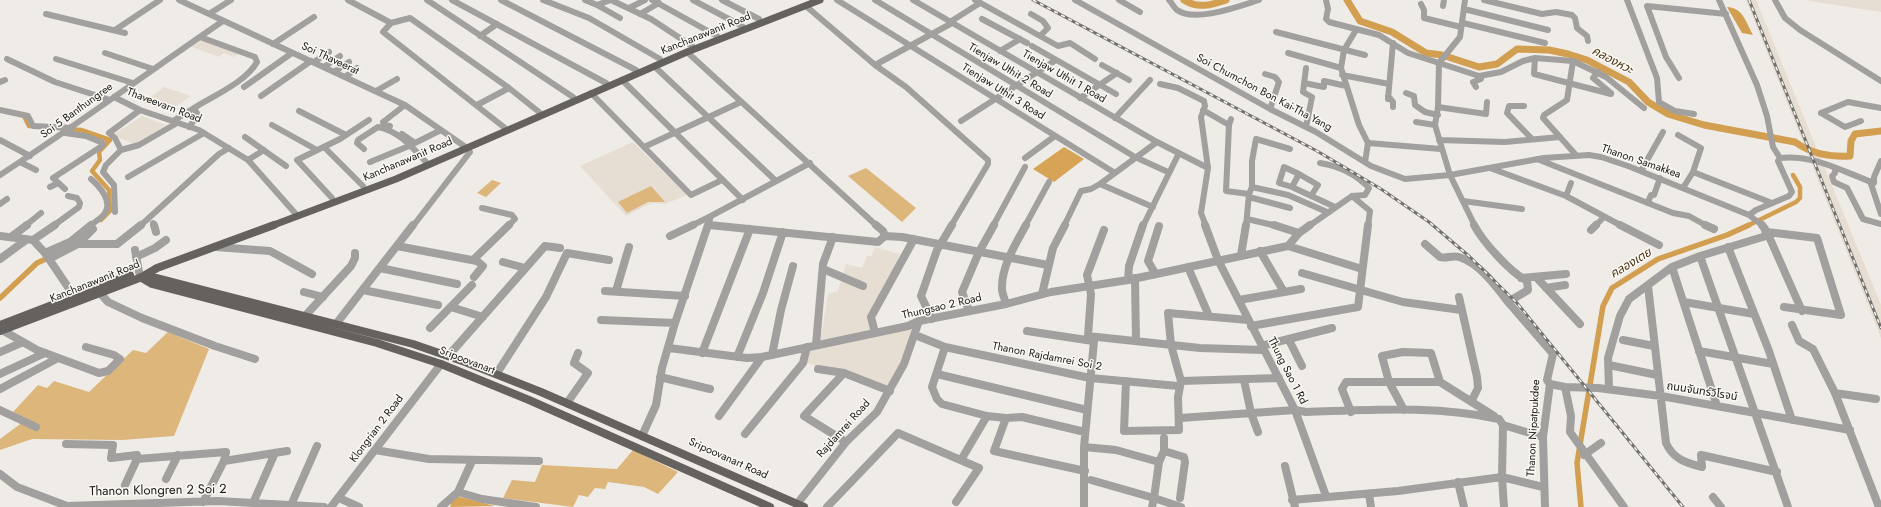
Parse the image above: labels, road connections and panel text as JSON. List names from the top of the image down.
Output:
{
  "streets": {
    "main road": ["Kanchanawanit Road", "Sripoovanart", "Sripoovanart Road"],
    "street": [
      "Soi Thaveerat",
      "Tienjaw Uthit 2 Road",
      "Tienjaw Uthit 1 Road",
      "Tienjaw Uthit 3 Road",
      "Soi Chumchon Bon Kai-Tha Yang",
      "Thaveevarn Road",
      "Soi 5 Banthungree",
      "Thanon Samakkea",
      "Thungsao 2 Road",
      "Thanon Rajdamrei Soi 2",
      "Thung Sao 1 Rd",
      "ถนนจันทร์วิโรจน์",
      "Thanon Nipatpukdee",
      "Klongrian 2 Road",
      "Rajdamrei Road",
      "Thanon Klongren 2 Soi 2"
    ]
  },
  "crossings": [
    ["Kanchanawanit Road", "Soi Thaveerat"],
    ["Kanchanawanit Road", "Thaveevarn Road"],
    ["Kanchanawanit Road", "Sripoovanart"],
    ["Soi Thaveerat", "Soi 5 Banthungree"],
    ["Tienjaw Uthit 1 Road", "Thung Sao 1 Rd"],
    ["Soi Chumchon Bon Kai-Tha Yang", "Thanon Samakkea"],
    ["Thaveevarn Road", "Soi 5 Banthungree"],
    ["Thungsao 2 Road", "Thung Sao 1 Rd"],
    ["Thungsao 2 Road", "Rajdamrei Road"],
    ["Thanon Rajdamrei Soi 2", "Thung Sao 1 Rd"],
    ["Thanon Rajdamrei Soi 2", "Rajdamrei Road"],
    ["Sripoovanart", "Klongrian 2 Road"],
    ["Sripoovanart", "Sripoovanart Road"],
    ["ถนนจันทร์วิโรจน์", "Thanon Nipatpukdee"],
    ["Rajdamrei Road", "Sripoovanart Road"]
  ],
  "water": ["คลองหวะ", "คลองเตย"]
}
